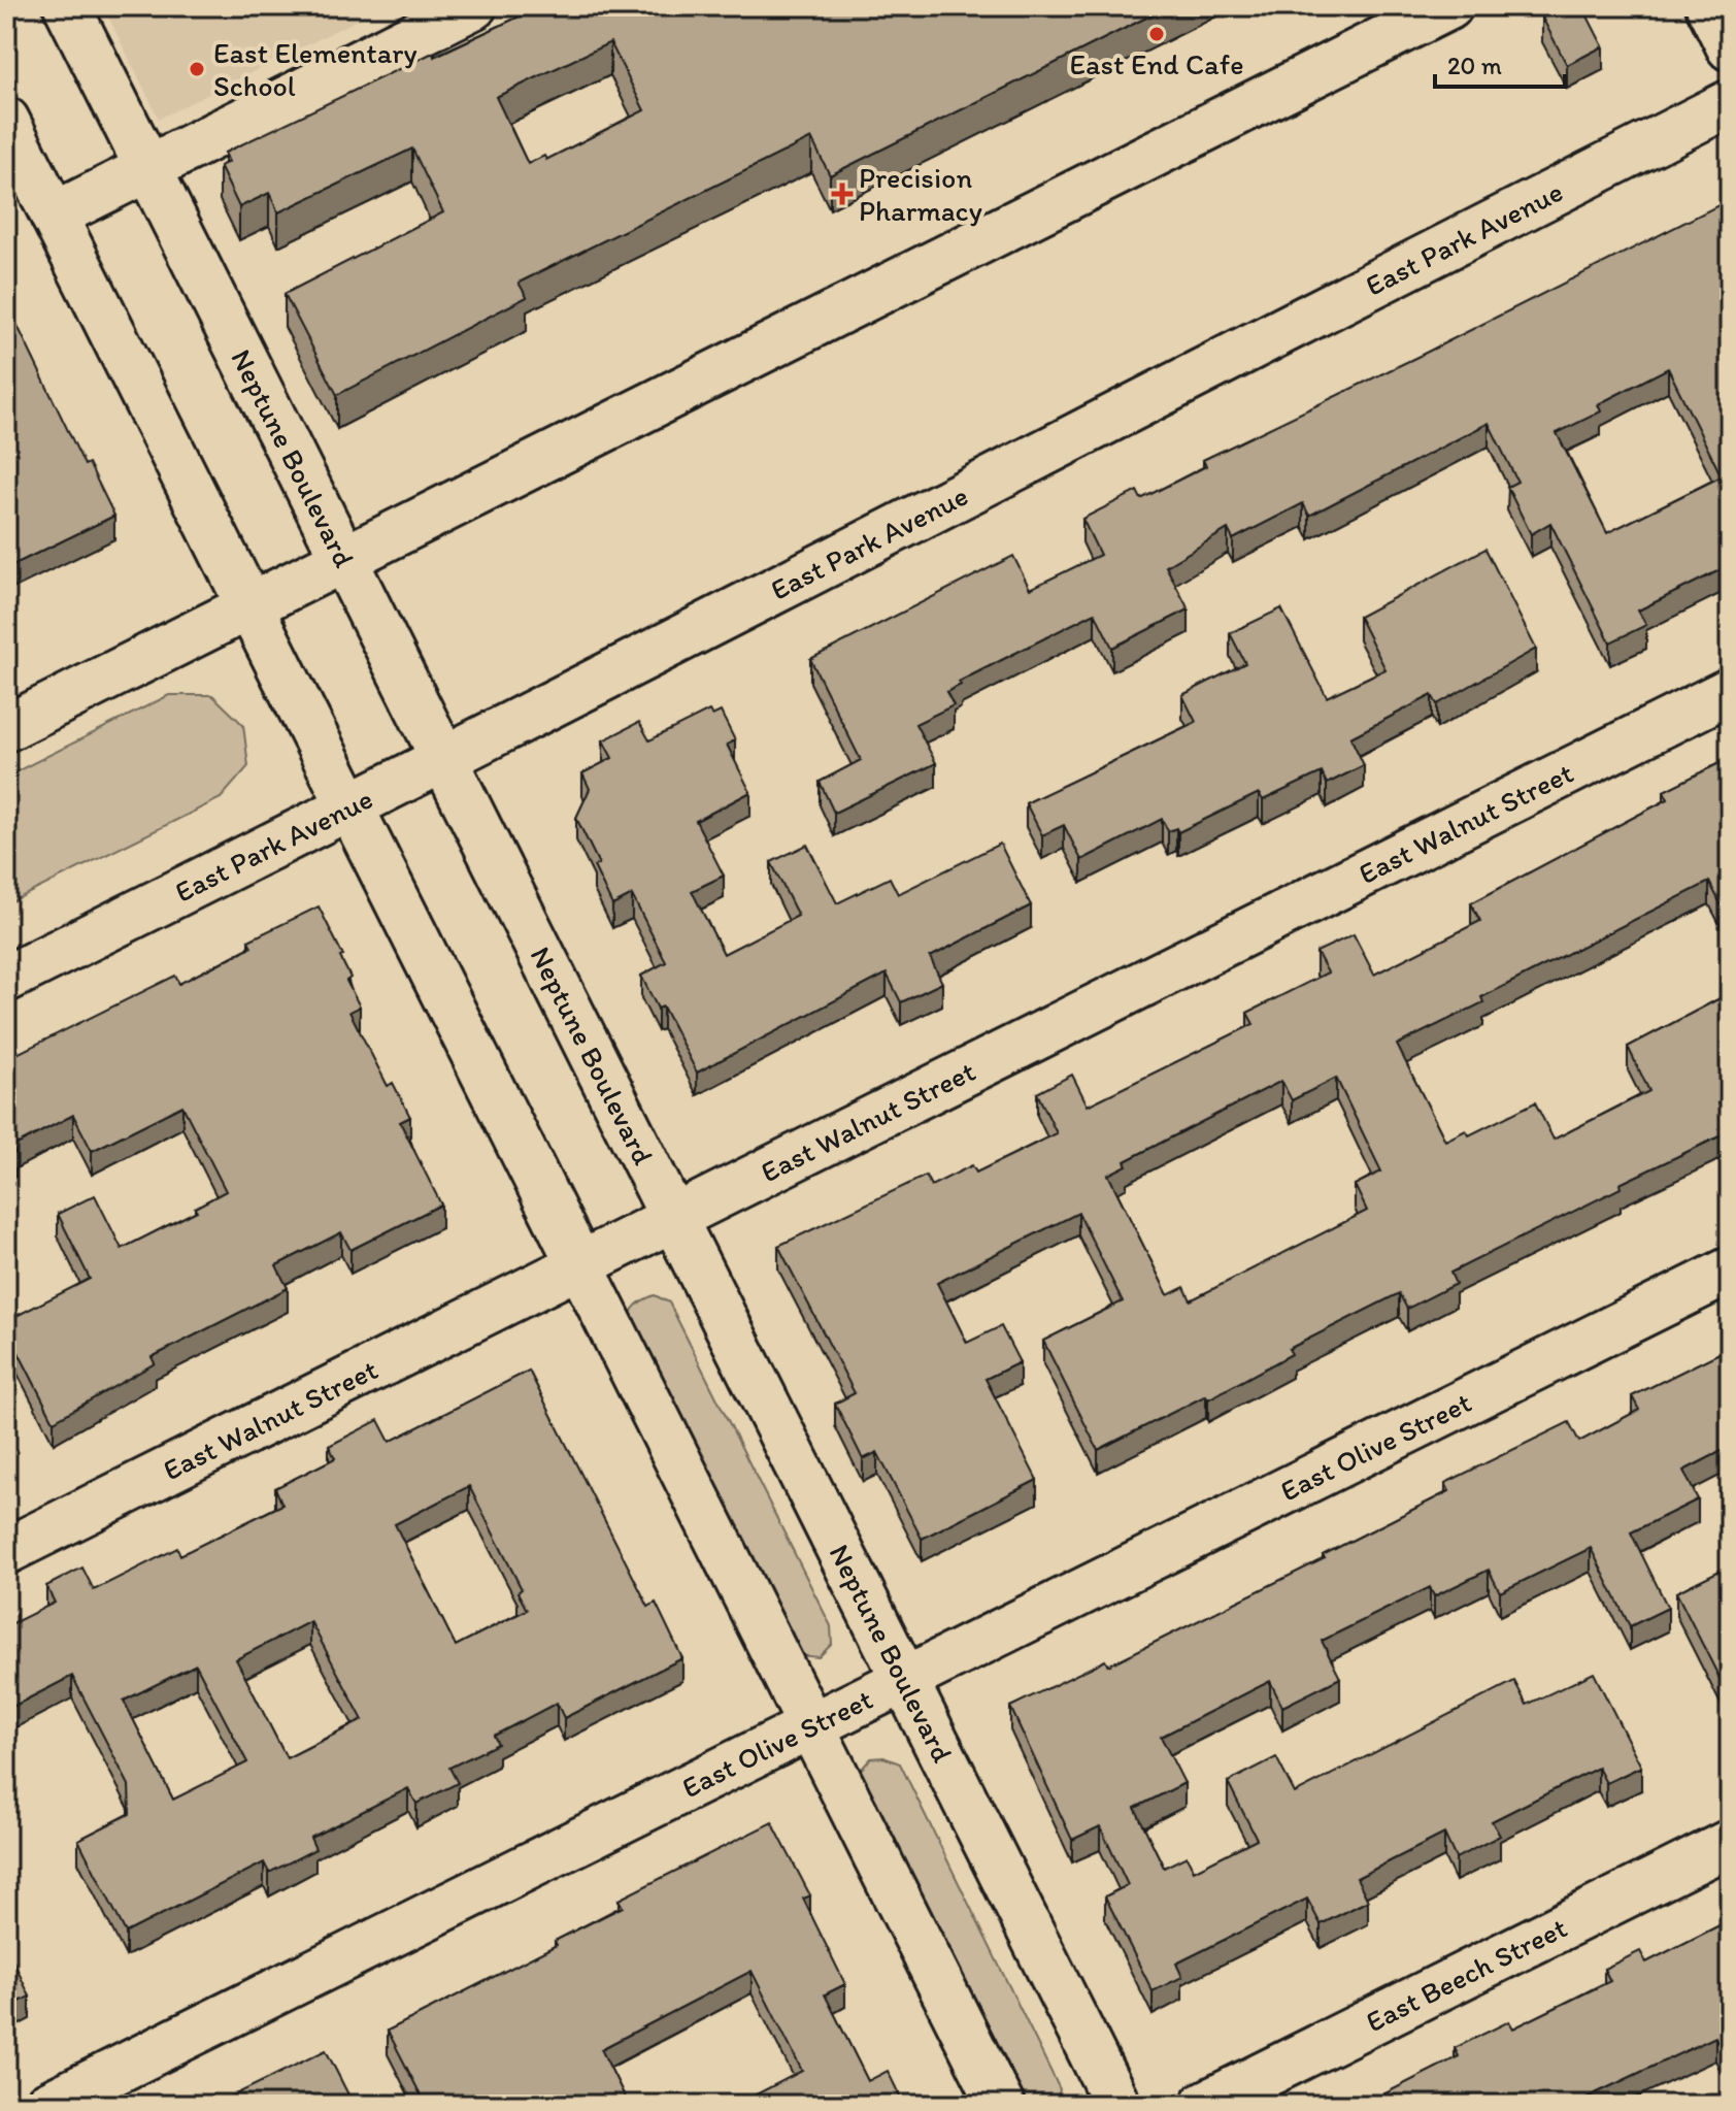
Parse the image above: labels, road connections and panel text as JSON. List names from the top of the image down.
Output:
{
  "streets": {
    "main road": [
      "East Park Avenue",
      "Neptune Boulevard",
      "East Walnut Street",
      "East Olive Street",
      "East Beech Street"
    ]
  },
  "crossings": [
    ["East Park Avenue", "Neptune Boulevard"],
    ["Neptune Boulevard", "East Walnut Street"],
    ["Neptune Boulevard", "East Olive Street"]
  ],
  "places": {
    "other": ["East End Cafe", "East Elementary School"],
    "health": ["Precision Pharmacy"]
  },
  "scale_bar": "20 m"
}
